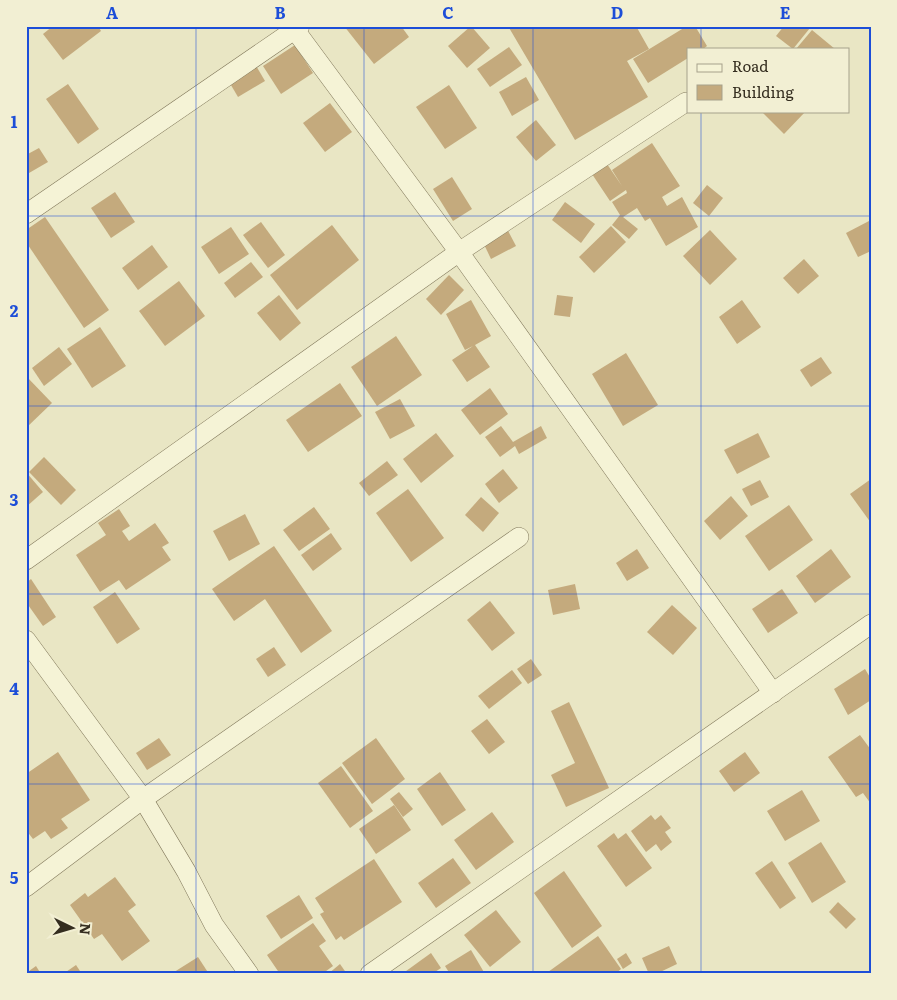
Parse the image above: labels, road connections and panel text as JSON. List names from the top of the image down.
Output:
{
  "legend": ["Road", "Building"],
  "north": "right",
  "grid": {
    "columns": [
      "A",
      "B",
      "C",
      "D",
      "E"
    ],
    "rows": [
      "1",
      "2",
      "3",
      "4",
      "5"
    ]
  }
}
